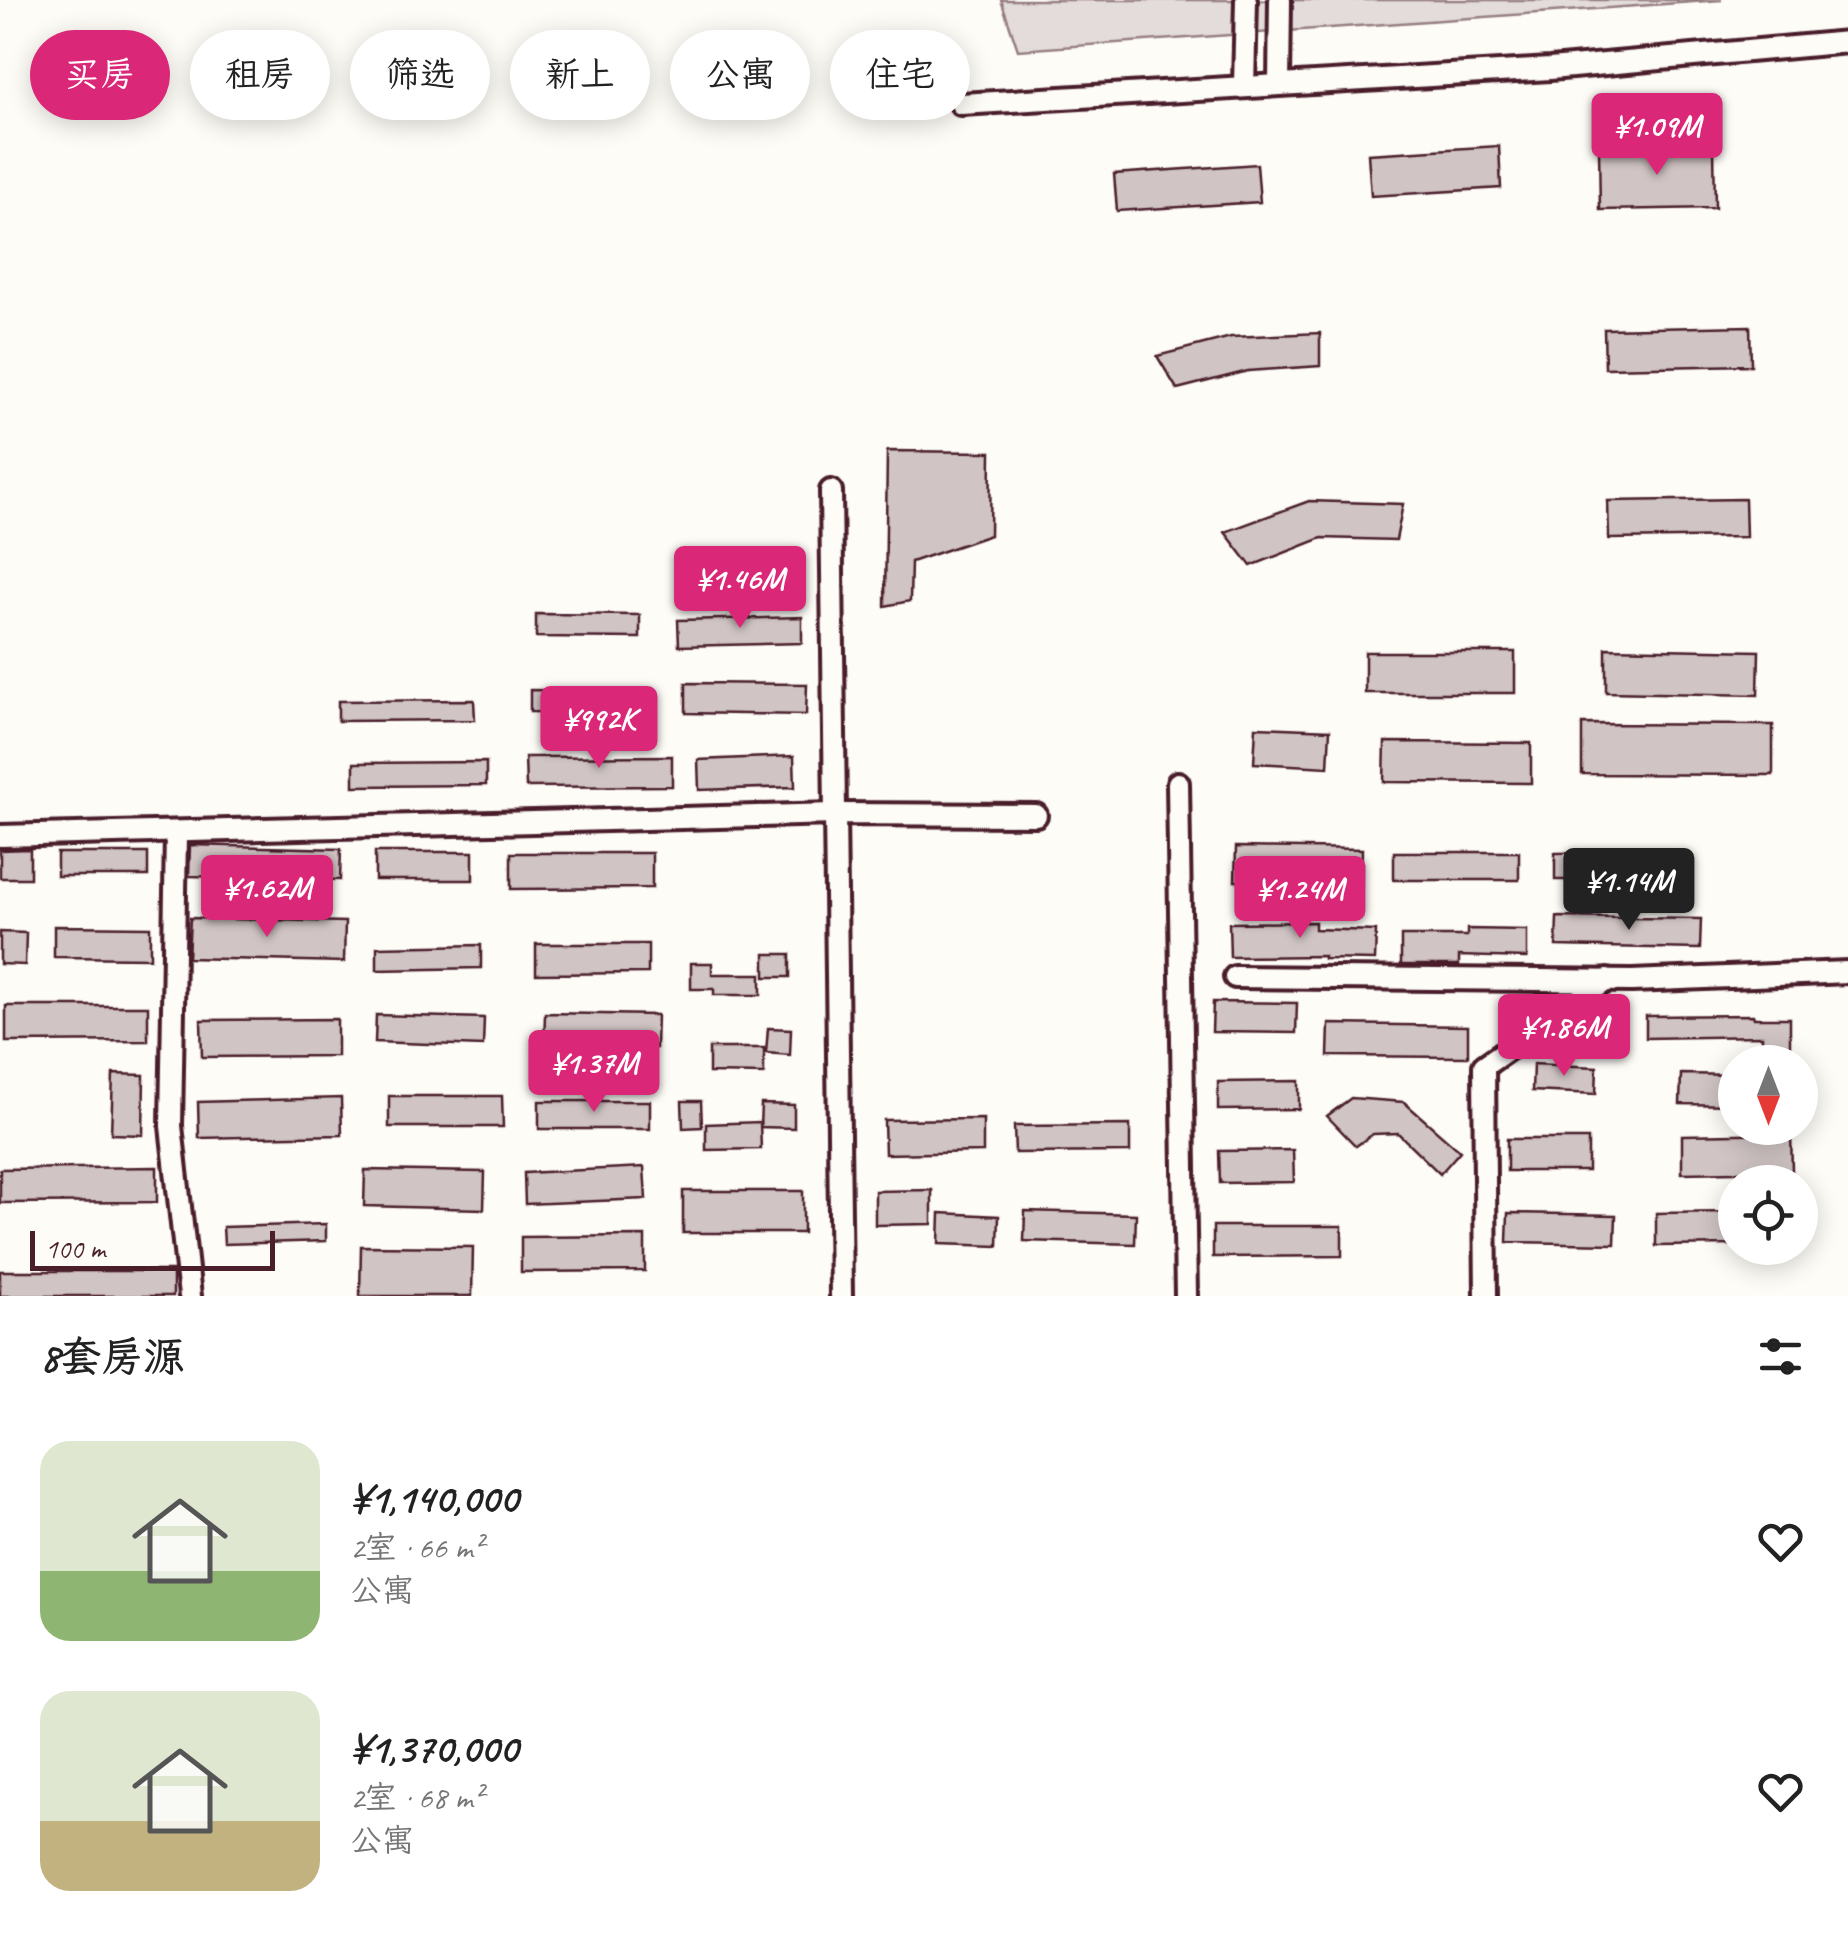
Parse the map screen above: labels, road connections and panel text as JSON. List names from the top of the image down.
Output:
{
  "scale_bar": "100 m",
  "north": "bottom",
  "page": {
    "chip": [
      "买房",
      "租房",
      "筛选",
      "新上",
      "公寓",
      "住宅"
    ],
    "price": [
      "¥1.09M",
      "¥1.46M",
      "¥992K",
      "¥1.14M",
      "¥1.62M",
      "¥1.24M",
      "¥1.86M",
      "¥1.37M"
    ],
    "scale": "100 m",
    "heading": "8套房源",
    "list": [
      {
        "name": "¥1,140,000",
        "note": "2室 · 66 m² · 公寓"
      },
      {
        "name": "¥1,370,000",
        "note": "2室 · 68 m² · 公寓"
      }
    ]
  }
}
